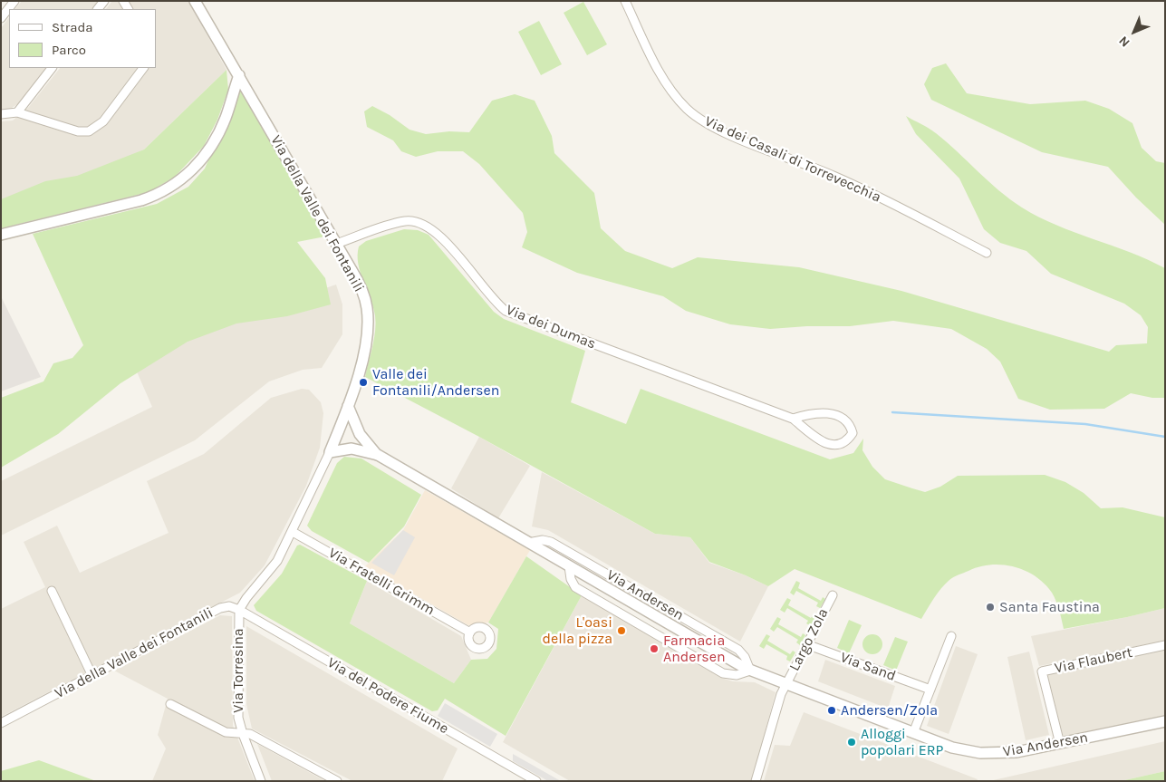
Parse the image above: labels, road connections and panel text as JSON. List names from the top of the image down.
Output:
{
  "streets": {
    "street": [
      "Via dei Casali di Torrevecchia",
      "Via della Valle dei Fontanili",
      "Via dei Dumas",
      "Via Fratelli Grimm",
      "Via Andersen",
      "Largo Zola",
      "Via Flaubert",
      "Via Sand",
      "Via Torresina",
      "Via del Podere Fiume"
    ]
  },
  "crossings": [
    ["Via della Valle dei Fontanili", "Via dei Dumas"],
    ["Via della Valle dei Fontanili", "Via Fratelli Grimm"],
    ["Via della Valle dei Fontanili", "Via Andersen"],
    ["Via della Valle dei Fontanili", "Via Torresina"],
    ["Via della Valle dei Fontanili", "Via del Podere Fiume"],
    ["Via Andersen", "Largo Zola"],
    ["Via Andersen", "Via Flaubert"],
    ["Largo Zola", "Via Sand"],
    ["Via Torresina", "Via del Podere Fiume"]
  ],
  "places": [
    "Valle dei Fontanili/Andersen",
    "Santa Faustina",
    "L'oasi della pizza",
    "Farmacia Andersen",
    "Andersen/Zola",
    "Alloggi popolari ERP"
  ],
  "legend": ["Strada", "Parco"],
  "north": "bottom left"
}
